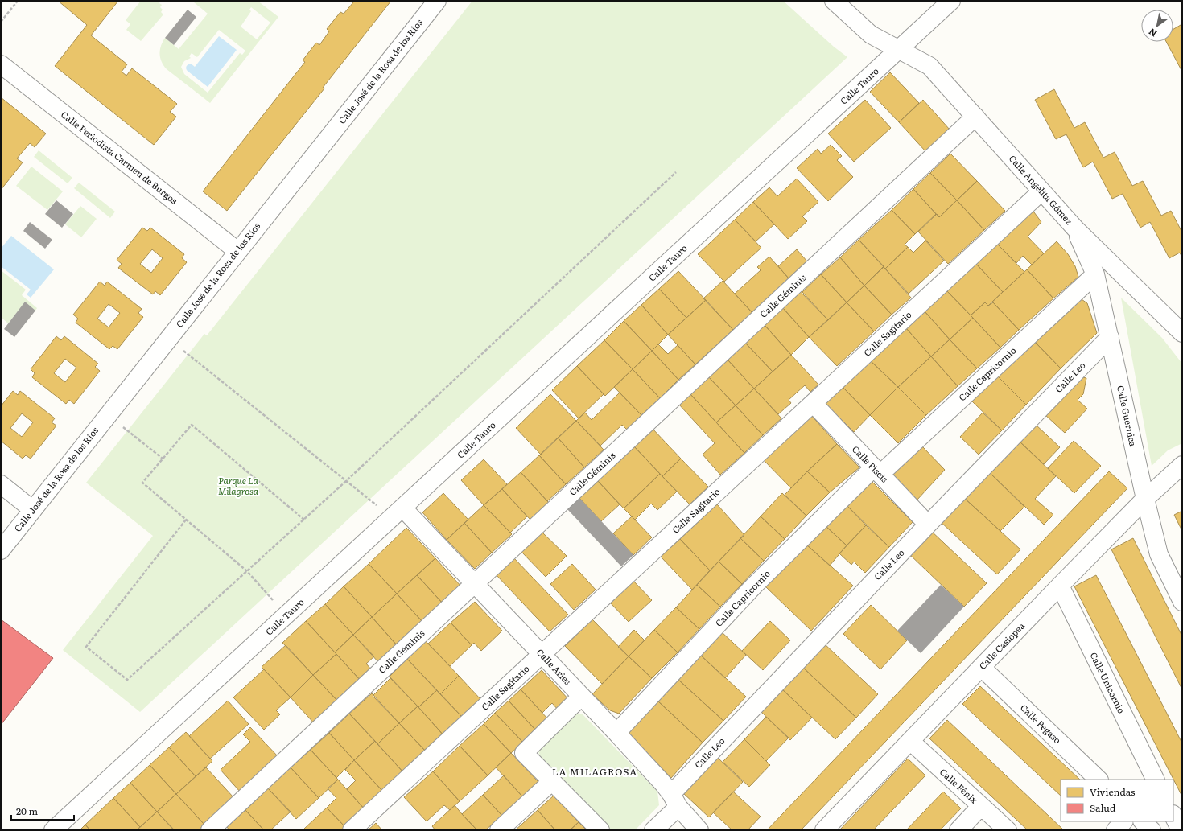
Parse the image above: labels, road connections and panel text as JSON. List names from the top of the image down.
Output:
{
  "streets": {
    "street": [
      "Calle José de la Rosa de los Ríos",
      "Calle Tauro",
      "Calle Periodista Carmen de Burgos",
      "Calle Angelita Gómez",
      "Calle Géminis",
      "Calle Sagitario",
      "Calle Capricornio",
      "Calle Leo",
      "Calle Guernica",
      "Calle Piscis",
      "Calle Casiopea",
      "Calle Aries",
      "Calle Unicornio",
      "Calle Pegaso",
      "Calle Fénix"
    ]
  },
  "crossings": [
    ["Calle José de la Rosa de los Ríos", "Calle Periodista Carmen de Burgos"],
    ["Calle Tauro", "Calle Angelita Gómez"],
    ["Calle Tauro", "Calle Aries"],
    ["Calle Angelita Gómez", "Calle Géminis"],
    ["Calle Angelita Gómez", "Calle Sagitario"],
    ["Calle Angelita Gómez", "Calle Guernica"],
    ["Calle Géminis", "Calle Aries"],
    ["Calle Sagitario", "Calle Piscis"],
    ["Calle Sagitario", "Calle Aries"],
    ["Calle Capricornio", "Calle Guernica"],
    ["Calle Capricornio", "Calle Piscis"],
    ["Calle Capricornio", "Calle Aries"],
    ["Calle Leo", "Calle Guernica"],
    ["Calle Leo", "Calle Piscis"],
    ["Calle Leo", "Calle Aries"],
    ["Calle Guernica", "Calle Casiopea"],
    ["Calle Casiopea", "Calle Unicornio"],
    ["Calle Casiopea", "Calle Pegaso"],
    ["Calle Casiopea", "Calle Fénix"]
  ],
  "districts": ["LA MILAGROSA"],
  "parks": ["Parque La Milagrosa"],
  "legend": ["Viviendas", "Salud"],
  "scale_bar": "20 m",
  "north": "bottom left"
}
